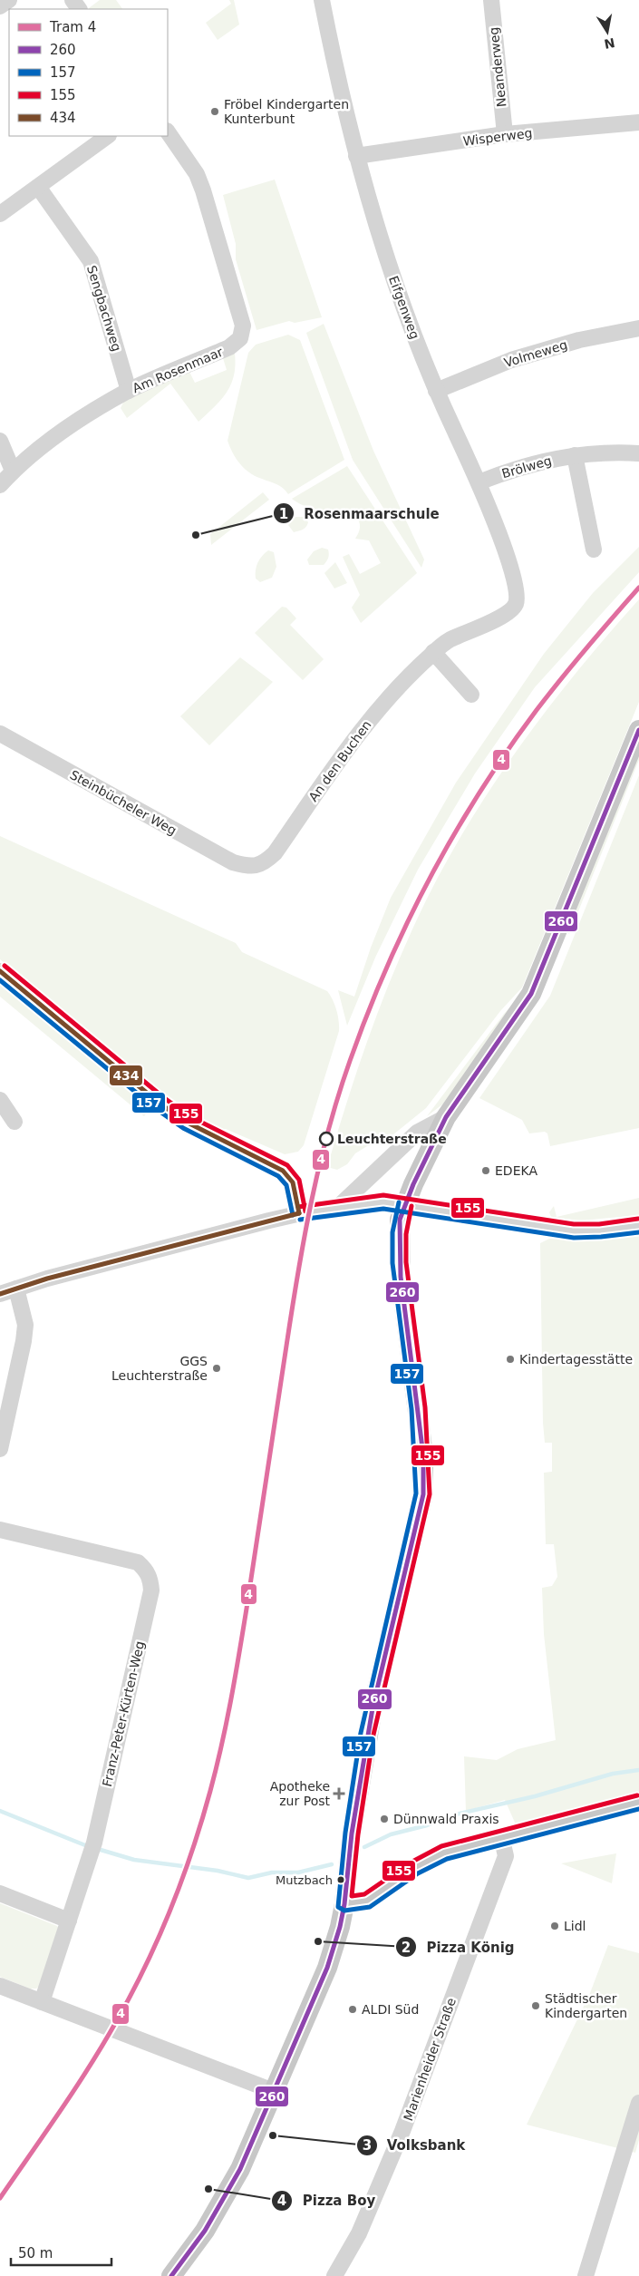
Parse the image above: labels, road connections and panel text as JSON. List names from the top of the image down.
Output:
{
  "streets": {
    "street": [
      "Neanderweg",
      "Wisperweg",
      "Eifgenweg",
      "Sengbachweg",
      "Volmeweg",
      "Am Rosenmaar",
      "Brölweg",
      "An den Buchen",
      "Steinbücheler Weg",
      "Franz-Peter-Kürten-Weg",
      "Marienheider Straße"
    ]
  },
  "crossings": [
    ["Neanderweg", "Wisperweg"],
    ["Wisperweg", "Eifgenweg"],
    ["Eifgenweg", "Volmeweg"],
    ["Eifgenweg", "Brölweg"],
    ["Eifgenweg", "An den Buchen"],
    ["Sengbachweg", "Am Rosenmaar"],
    ["An den Buchen", "Steinbücheler Weg"]
  ],
  "places": {
    "other": [
      "Fröbel Kindergarten Kunterbunt",
      "Rosenmaarschule",
      "Leuchterstraße",
      "EDEKA",
      "Kindertagesstätte",
      "GGS Leuchterstraße",
      "Dünnwald Praxis",
      "Mutzbach",
      "Lidl",
      "Pizza König",
      "Städtischer Kindergarten",
      "ALDI Süd",
      "Volksbank",
      "Pizza Boy"
    ],
    "health": ["Apotheke zur Post"]
  },
  "lines": [
    "tram line 4",
    "transit line 260",
    "transit line 155",
    "transit line 434",
    "transit line 157"
  ],
  "legend": [
    "Tram 4",
    "260",
    "157",
    "155",
    "434"
  ],
  "scale_bar": "50 m",
  "north": "bottom"
}
